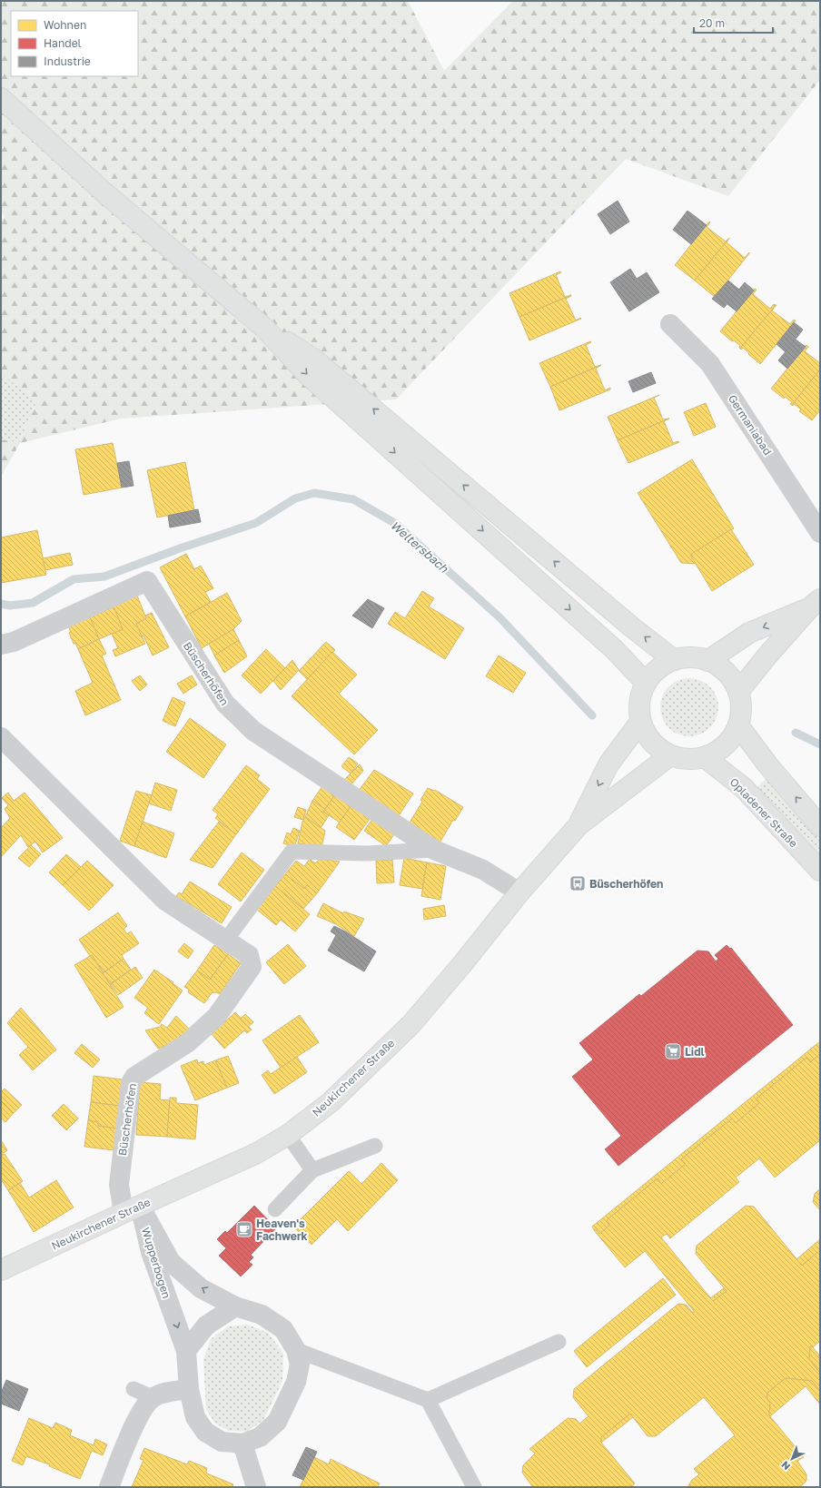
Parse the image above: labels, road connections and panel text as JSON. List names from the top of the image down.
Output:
{
  "streets": {
    "main road": ["Opladener Straße", "Neukirchener Straße"],
    "street": ["Germaniabad", "Büscherhöfen", "Wupperbogen"]
  },
  "crossings": [
    ["Büscherhöfen", "Neukirchener Straße"],
    ["Büscherhöfen", "Wupperbogen"],
    ["Opladener Straße", "Neukirchener Straße"],
    ["Neukirchener Straße", "Wupperbogen"]
  ],
  "water": ["Weltersbach"],
  "places": {
    "bus stop": ["Büscherhöfen"],
    "supermarket": ["Lidl"],
    "cafe": ["Heaven's Fachwerk"]
  },
  "legend": ["Wohnen", "Handel", "Industrie"],
  "scale_bar": "20 m",
  "north": "bottom left"
}
